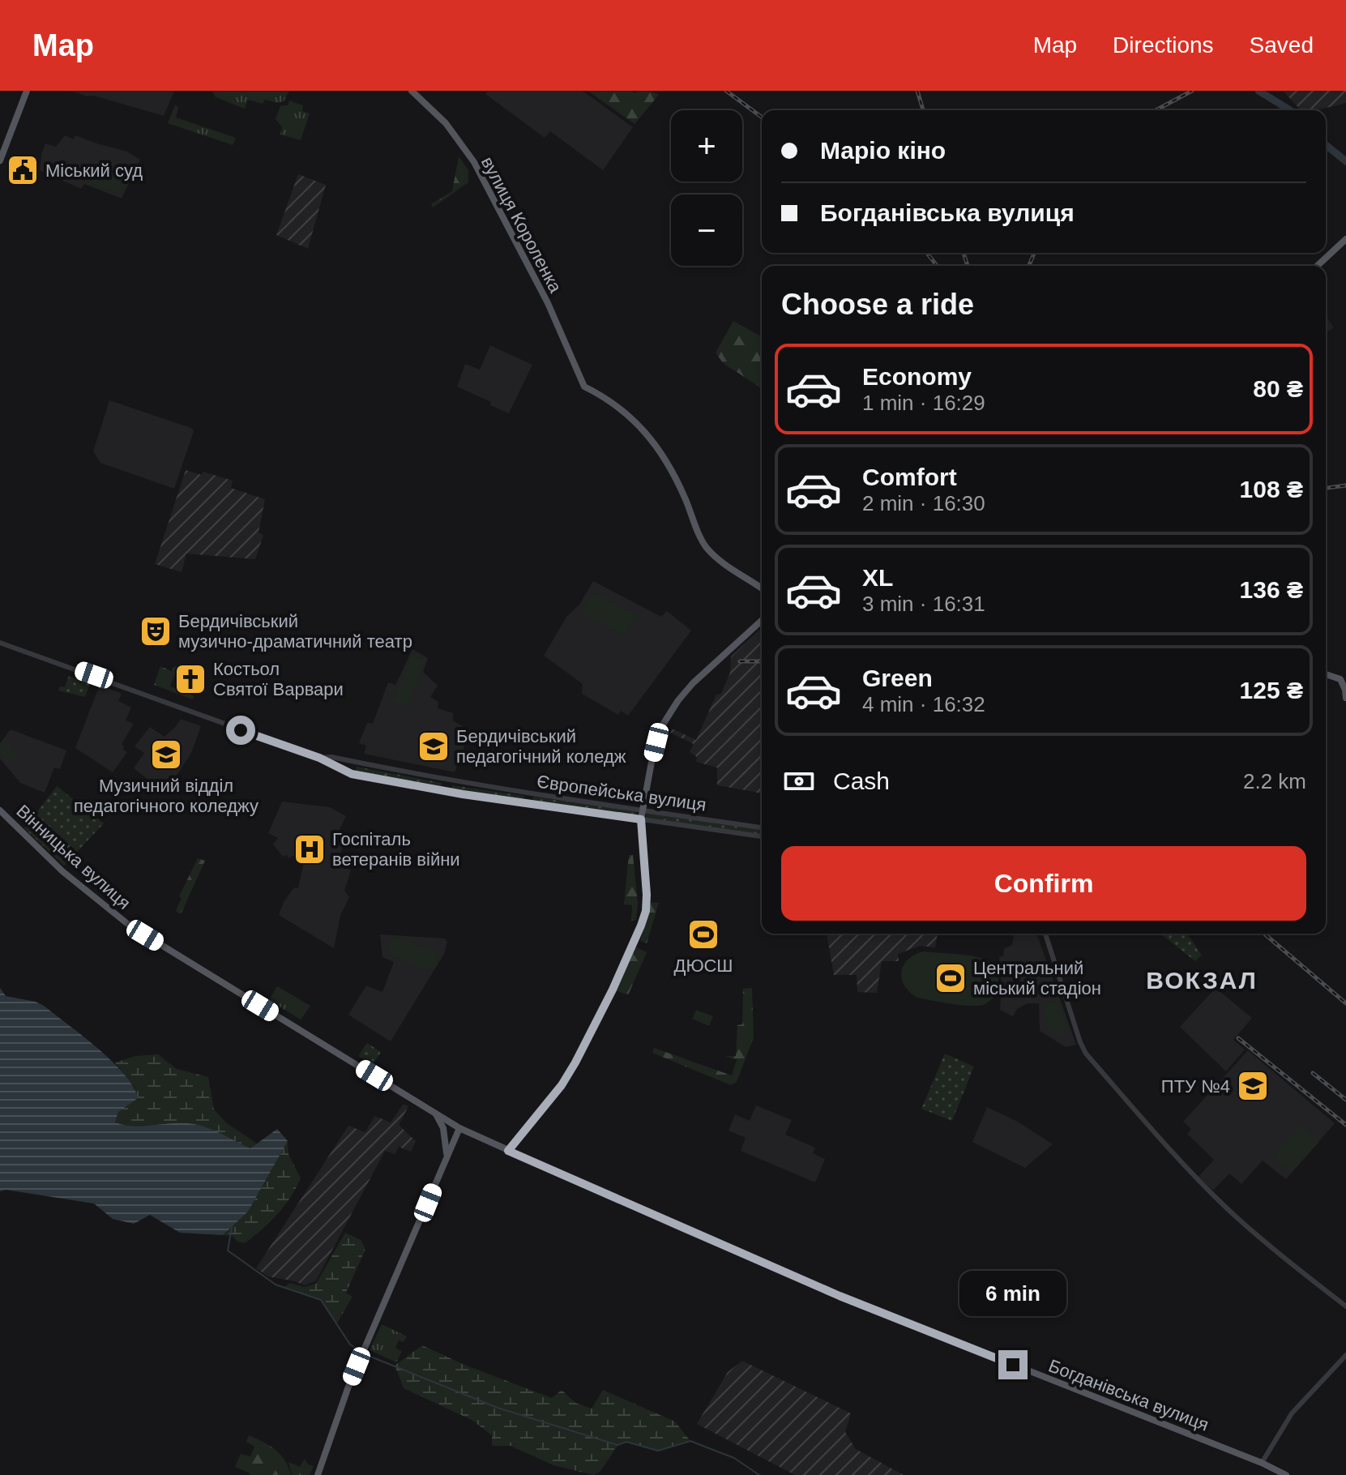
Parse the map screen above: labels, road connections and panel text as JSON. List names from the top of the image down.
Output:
{
  "streets": {
    "main road": ["вулиця Короленка", "Вінницька вулиця", "Богданівська вулиця"],
    "street": ["Європейська вулиця"]
  },
  "crossings": [
    ["Вінницька вулиця", "Богданівська вулиця"]
  ],
  "districts": ["ВОКЗАЛ"],
  "places": {
    "public building": ["Міський суд"],
    "theatre": ["Бердичівський музично-драматичний театр"],
    "church": ["Костьол Святої Варвари"],
    "school or university": ["Бердичівський педагогічний коледж", "Музичний відділ педагогічного коледжу", "ПТУ №4"],
    "hospital": ["Госпіталь ветеранів війни"],
    "sports": ["ДЮСШ", "Центральний міський стадіон"]
  },
  "page": {
    "header": "Map",
    "nav": ["Map", "Directions", "Saved"],
    "map_buttons": ["+", "−"],
    "banner": ["Маріо кіно", "Богданівська вулиця"],
    "heading": "Choose a ride",
    "list": [
      {
        "name": "Economy",
        "note": "1 min · 16:29",
        "value": "80 ₴"
      },
      {
        "name": "Comfort",
        "note": "2 min · 16:30",
        "value": "108 ₴"
      },
      {
        "name": "XL",
        "note": "3 min · 16:31",
        "value": "136 ₴"
      },
      {
        "name": "Green",
        "note": "4 min · 16:32",
        "value": "125 ₴"
      }
    ],
    "pay": ["Cash", "2.2 km"],
    "buttons": "Confirm",
    "bubble": "6 min"
  }
}
